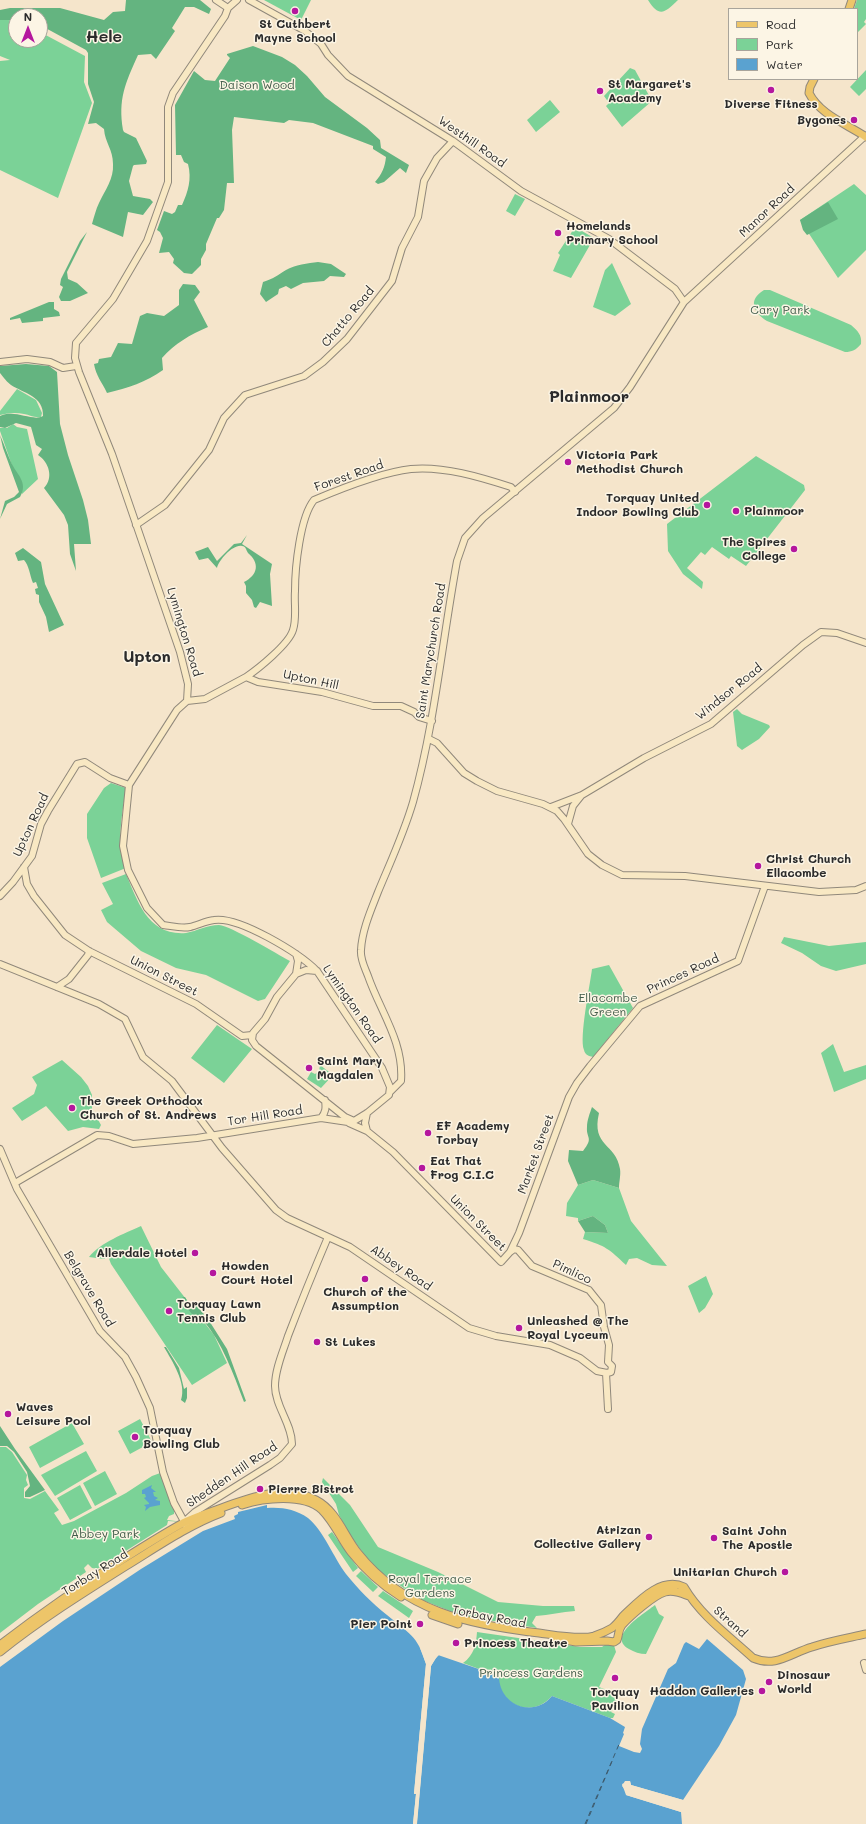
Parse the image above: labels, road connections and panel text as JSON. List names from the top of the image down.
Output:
{
  "streets": {
    "main road": ["Torbay Road", "Strand"],
    "street": [
      "Westhill Road",
      "Manor Road",
      "Chatto Road",
      "Forest Road",
      "Lymington Road",
      "Saint Marychurch Road",
      "Upton Hill",
      "Windsor Road",
      "Upton Road",
      "Princes Road",
      "Union Street",
      "Tor Hill Road",
      "Market Street",
      "Abbey Road",
      "Pimlico",
      "Belgrave Road",
      "Shedden Hill Road"
    ]
  },
  "crossings": [
    ["Westhill Road", "Manor Road"],
    ["Westhill Road", "Chatto Road"],
    ["Westhill Road", "Saint Marychurch Road"],
    ["Manor Road", "Saint Marychurch Road"],
    ["Chatto Road", "Lymington Road"],
    ["Forest Road", "Saint Marychurch Road"],
    ["Forest Road", "Upton Hill"],
    ["Lymington Road", "Upton Road"],
    ["Saint Marychurch Road", "Upton Hill"],
    ["Princes Road", "Market Street"],
    ["Union Street", "Tor Hill Road"],
    ["Union Street", "Market Street"],
    ["Tor Hill Road", "Abbey Road"],
    ["Tor Hill Road", "Belgrave Road"],
    ["Market Street", "Pimlico"],
    ["Abbey Road", "Pimlico"],
    ["Abbey Road", "Shedden Hill Road"],
    ["Belgrave Road", "Shedden Hill Road"],
    ["Belgrave Road", "Torbay Road"],
    ["Shedden Hill Road", "Torbay Road"],
    ["Torbay Road", "Strand"]
  ],
  "districts": ["Hele", "Plainmoor", "Upton"],
  "parks": [
    "Daison Wood",
    "Cary Park",
    "Ellacombe Green",
    "Abbey Park",
    "Royal Terrace Gardens",
    "Princess Gardens"
  ],
  "places": [
    "St Cuthbert Mayne School",
    "Diverse Fitness",
    "St Margaret's Academy",
    "Bygones",
    "Homelands Primary School",
    "Victoria Park Methodist Church",
    "Torquay United Indoor Bowling Club",
    "Plainmoor",
    "The Spires College",
    "Christ Church Ellacombe",
    "Saint Mary Magdalen",
    "The Greek Orthodox Church of St. Andrews",
    "EF Academy Torbay",
    "Eat That Frog C.I.C",
    "Allerdale Hotel",
    "Howden Court Hotel",
    "Church of the Assumption",
    "Torquay Lawn Tennis Club",
    "Unleashed @ The Royal Lyceum",
    "St Lukes",
    "Waves Leisure Pool",
    "Torquay Bowling Club",
    "Pierre Bistrot",
    "Atrizan Collective Gallery",
    "Saint John The Apostle",
    "Unitarian Church",
    "Pier Point",
    "Princess Theatre",
    "Torquay Pavilion",
    "Dinosaur World",
    "Haddon Galleries"
  ],
  "legend": ["Road", "Park", "Water"],
  "north": "top"
}
